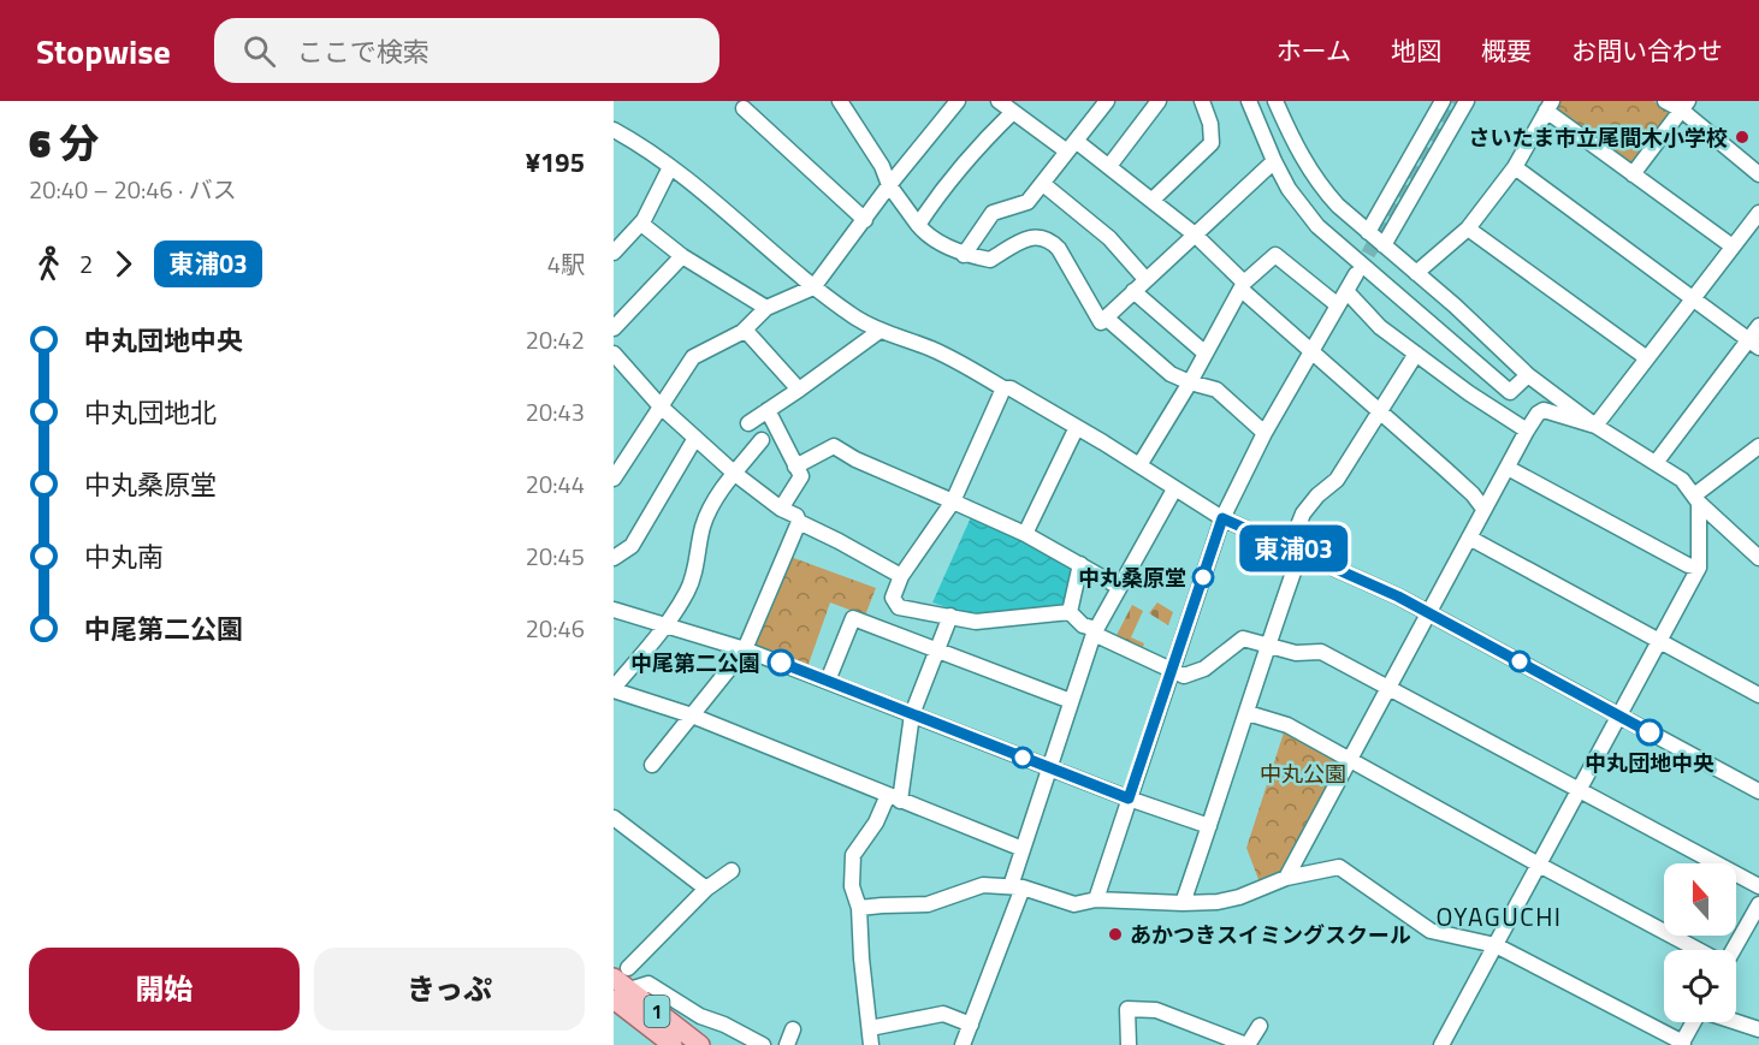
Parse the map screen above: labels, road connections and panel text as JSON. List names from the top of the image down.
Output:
{
  "streets": {
    "main road": ["1"]
  },
  "districts": ["OYAGUCHI"],
  "parks": ["中丸公園"],
  "places": [
    "さいたま市立尾間木小学校",
    "中丸桑原堂",
    "中尾第二公園",
    "中丸団地中央",
    "あかつきスイミングスクール"
  ],
  "lines": ["bus line 東浦03"],
  "north": "top",
  "page": {
    "header": "Stopwise",
    "search": "ここで検索",
    "nav": [
      "ホーム",
      "地図",
      "概要",
      "お問い合わせ"
    ],
    "heading": ["6 分", "20:40 – 20:46 · バス", "¥195"],
    "on_map": "東浦03",
    "legs": ["2", "東浦03", "4駅"],
    "list": [
      {
        "name": "中丸団地中央",
        "value": "20:42"
      },
      {
        "name": "中丸団地北",
        "value": "20:43"
      },
      {
        "name": "中丸桑原堂",
        "value": "20:44"
      },
      {
        "name": "中丸南",
        "value": "20:45"
      },
      {
        "name": "中尾第二公園",
        "value": "20:46"
      }
    ],
    "buttons": ["開始", "きっぷ"]
  }
}
